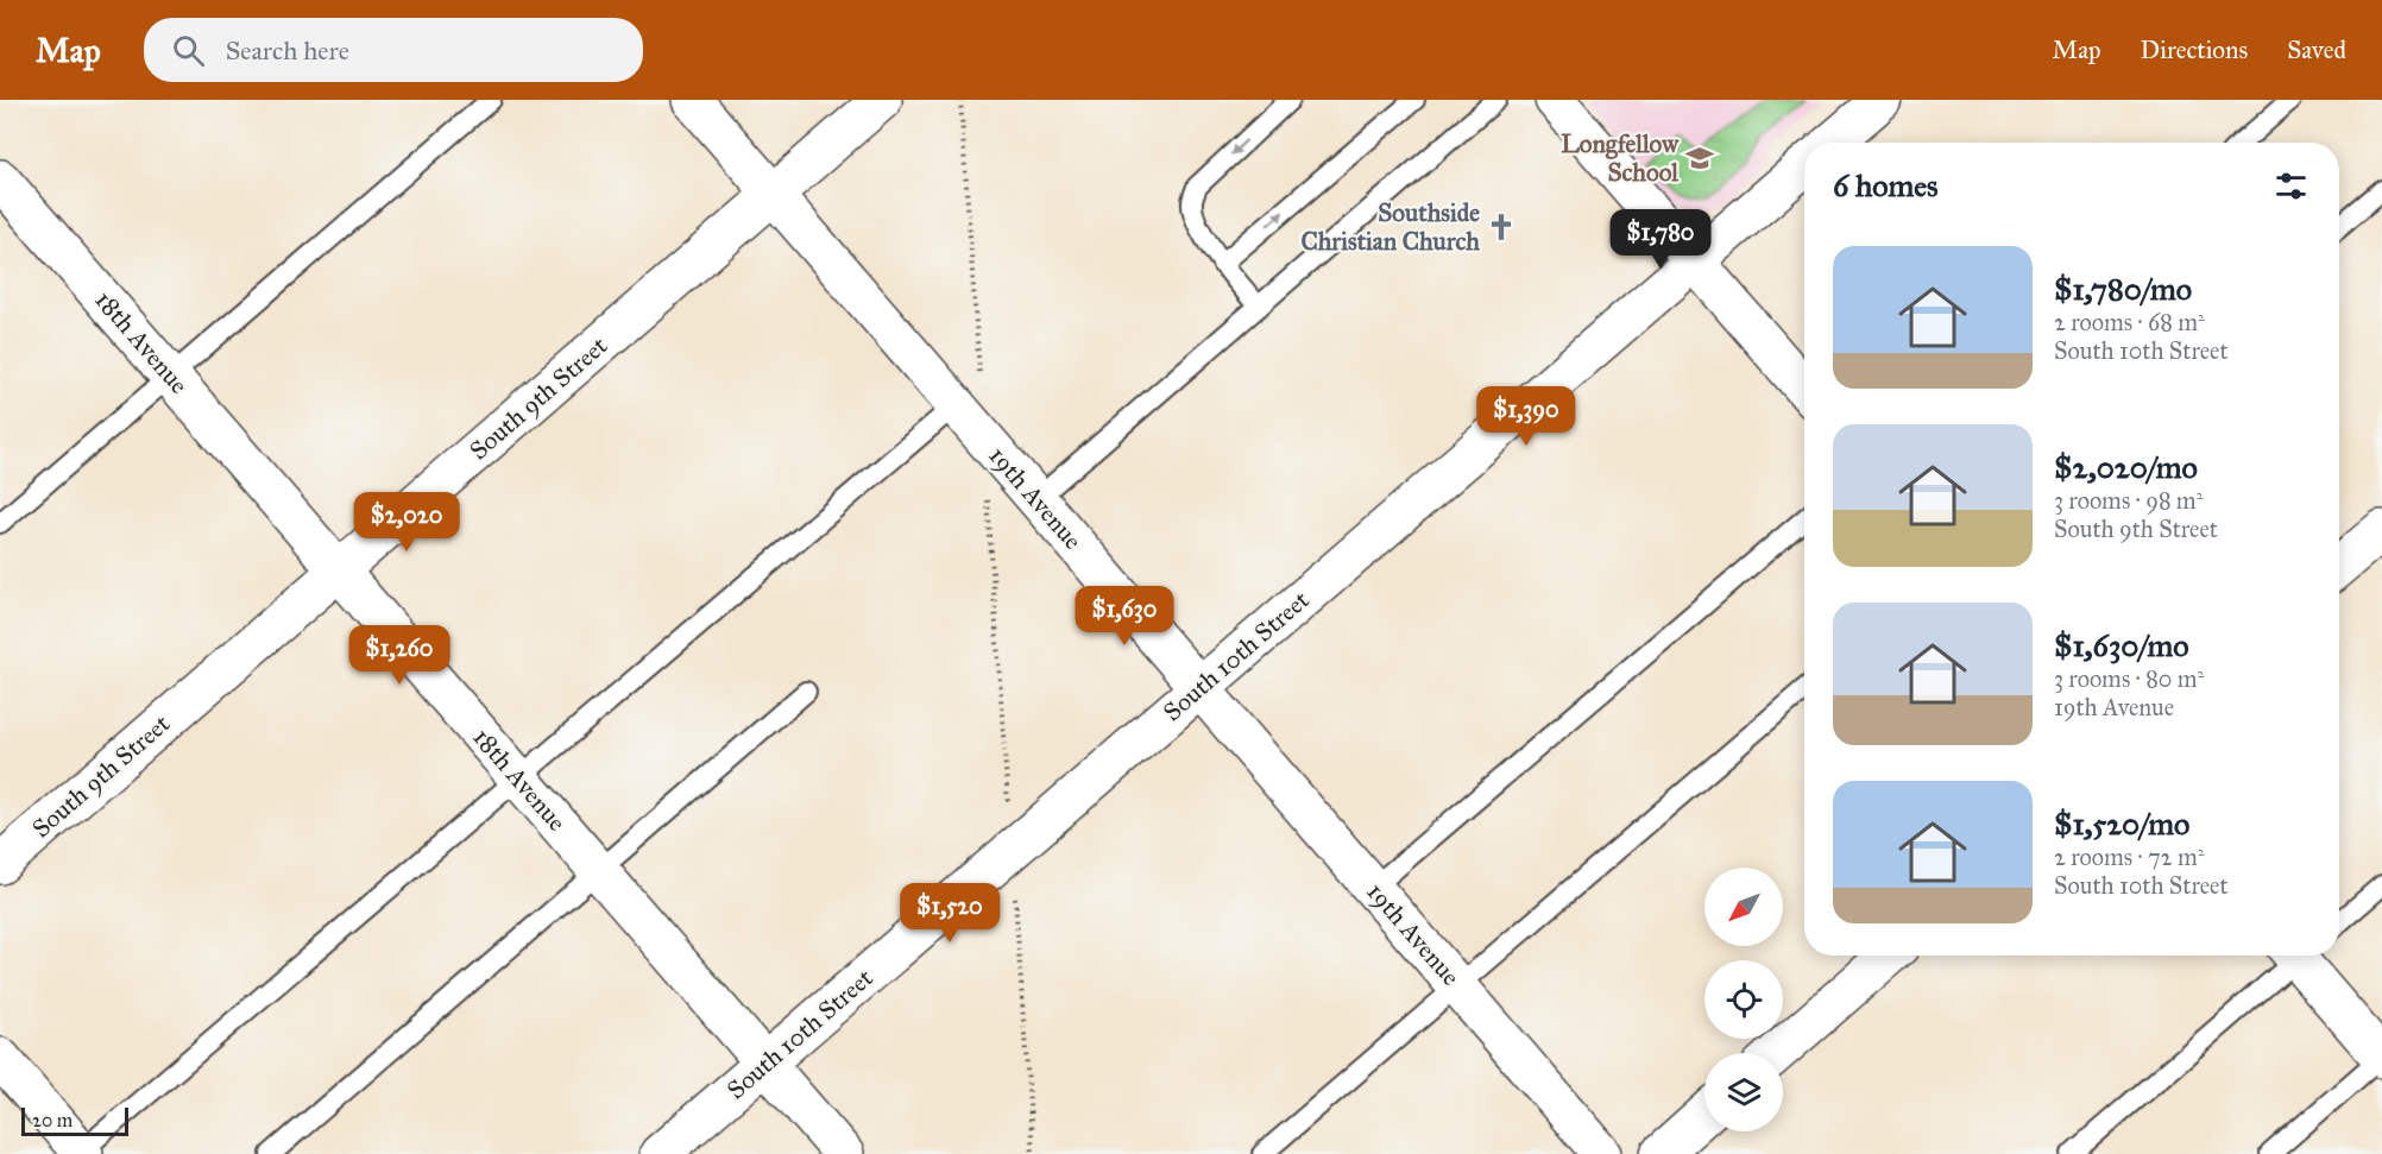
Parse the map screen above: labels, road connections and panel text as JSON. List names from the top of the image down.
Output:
{
  "streets": {
    "street": [
      "18th Avenue",
      "South 9th Street",
      "19th Avenue",
      "South 10th Street"
    ]
  },
  "crossings": [
    ["18th Avenue", "South 9th Street"],
    ["18th Avenue", "South 10th Street"],
    ["South 9th Street", "19th Avenue"],
    ["19th Avenue", "South 10th Street"]
  ],
  "places": {
    "school or university": ["Longfellow School"],
    "church": ["Southside Christian Church"]
  },
  "scale_bar": "20 m",
  "north": "bottom left",
  "page": {
    "header": "Map",
    "search": "Search here",
    "nav": ["Map", "Directions", "Saved"],
    "heading": "6 homes",
    "price": [
      "$1,780",
      "$1,390",
      "$2,020",
      "$1,630",
      "$1,260",
      "$1,520"
    ],
    "list": [
      {
        "name": "$1,780/mo",
        "note": "2 rooms · 68 m² · South 10th Street"
      },
      {
        "name": "$2,020/mo",
        "note": "3 rooms · 98 m² · South 9th Street"
      },
      {
        "name": "$1,630/mo",
        "note": "3 rooms · 80 m² · 19th Avenue"
      },
      {
        "name": "$1,520/mo",
        "note": "2 rooms · 72 m² · South 10th Street"
      }
    ],
    "scale": "20 m"
  }
}
